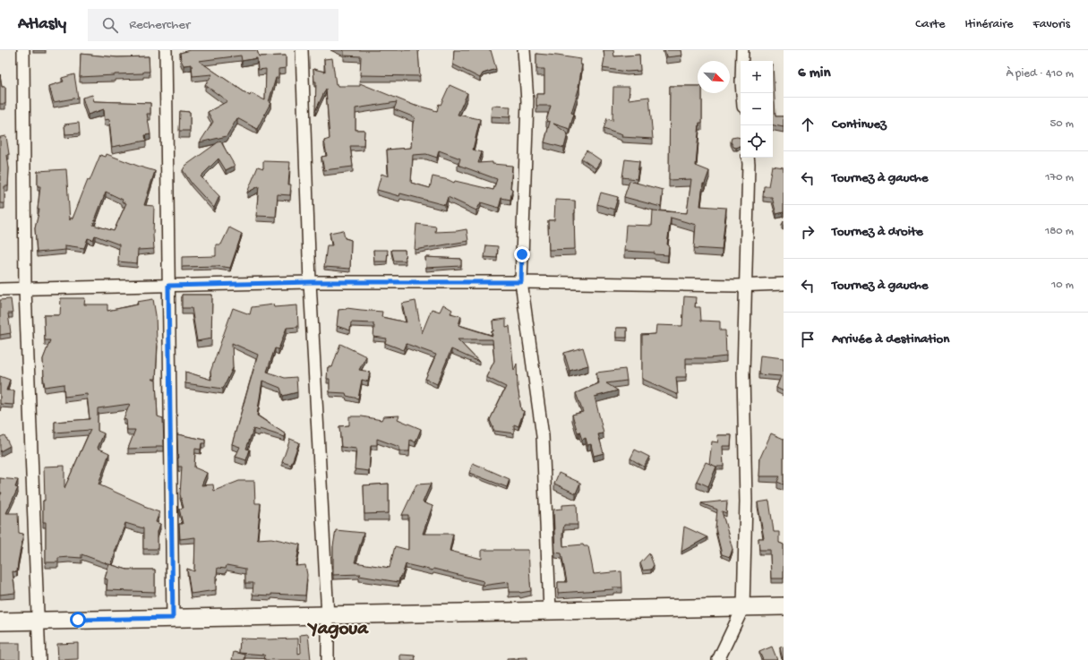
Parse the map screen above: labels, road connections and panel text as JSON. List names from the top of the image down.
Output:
{
  "districts": ["Yagoua"],
  "north": "bottom right",
  "page": {
    "header": "Atlasly",
    "search": "Rechercher",
    "nav": ["Carte", "Itinéraire", "Favoris"],
    "heading": ["6 min", "À pied · 410 m"],
    "map_buttons": ["+", "−"],
    "list": [
      ["Continuez", "50 m"],
      ["Tournez à gauche", "170 m"],
      ["Tournez à droite", "180 m"],
      ["Tournez à gauche", "10 m"],
      "Arrivée à destination"
    ]
  }
}
